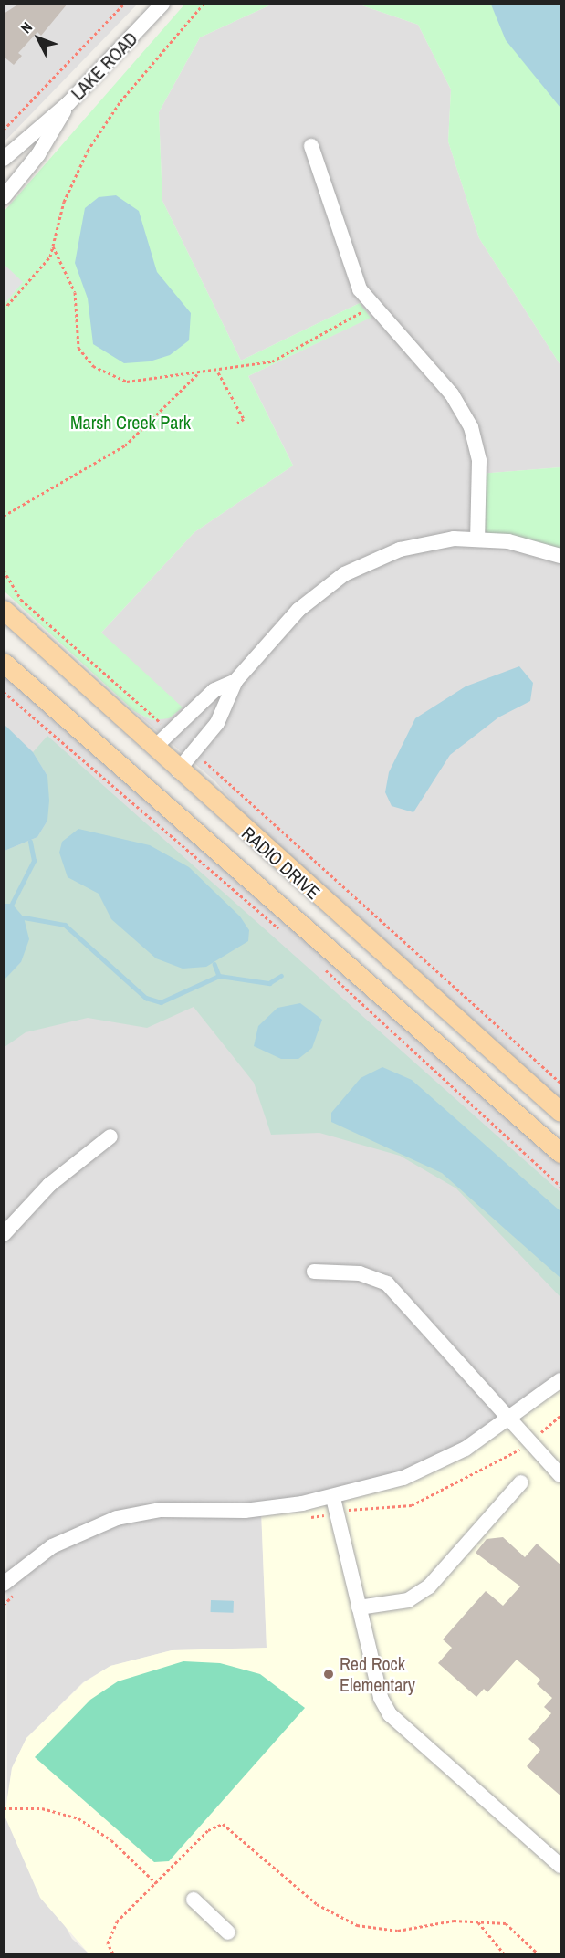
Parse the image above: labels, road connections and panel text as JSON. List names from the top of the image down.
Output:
{
  "streets": {
    "main road": ["RADIO DRIVE"],
    "street": ["LAKE ROAD"]
  },
  "parks": ["Marsh Creek Park"],
  "places": ["Red Rock Elementary"],
  "north": "top left"
}
